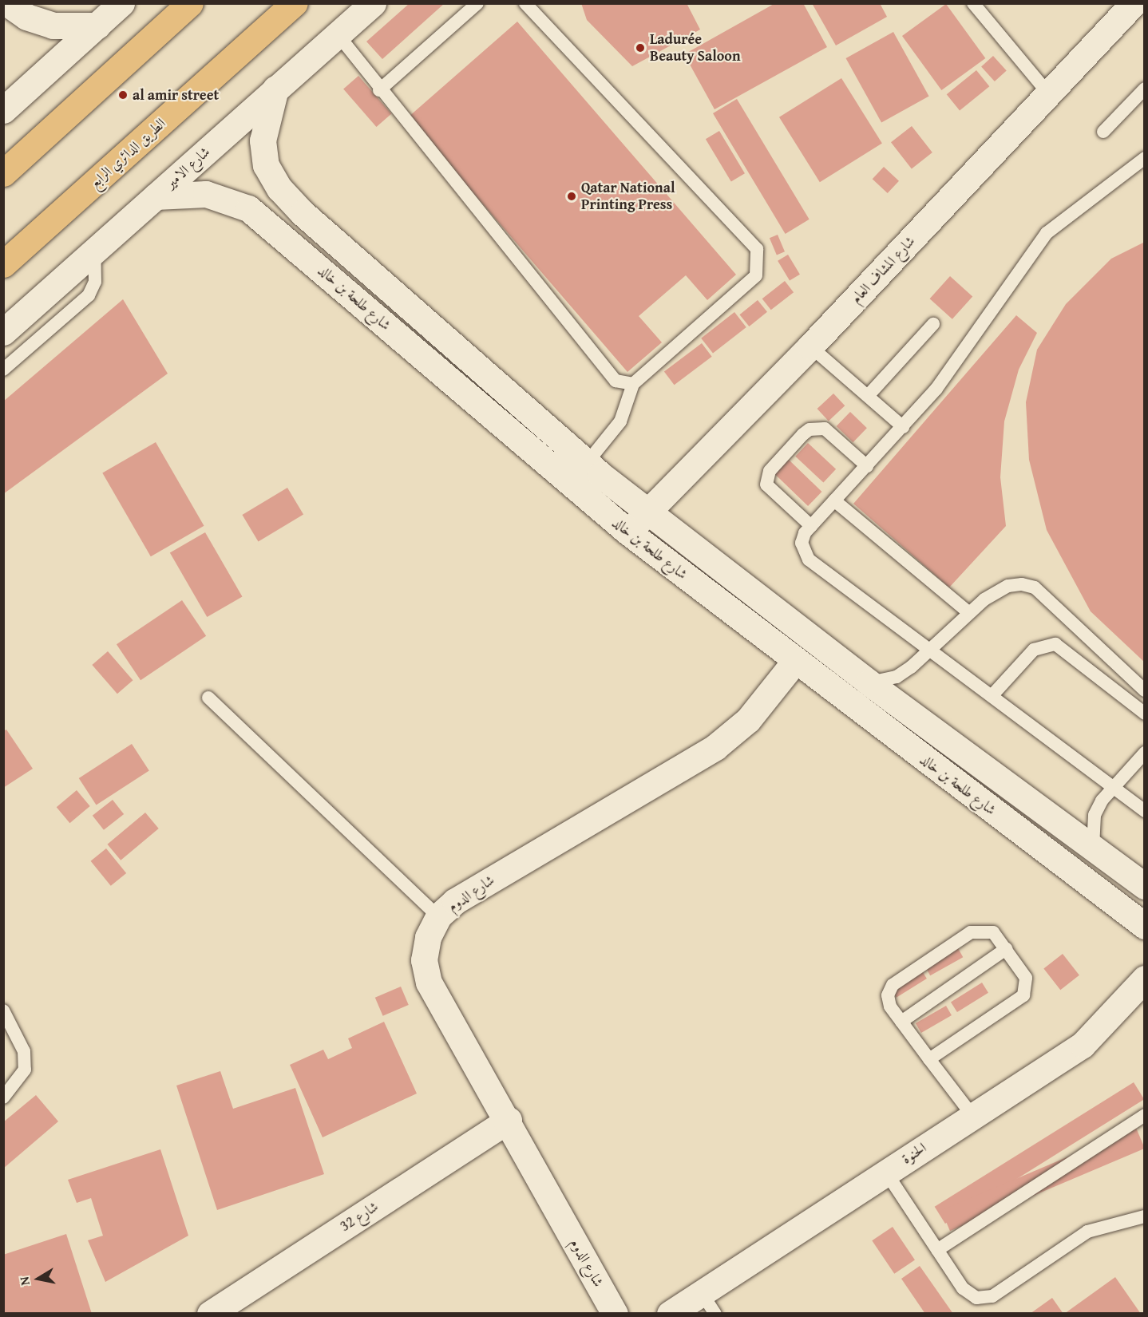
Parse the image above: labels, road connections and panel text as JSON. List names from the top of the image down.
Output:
{
  "streets": {
    "highway": ["الطريق الدائري الرابع"],
    "street": [
      "شارع الامير",
      "شارع المشاف العام",
      "شارع طلحة بن خالد",
      "شارع الدوم",
      "الحنوة",
      "شارع 32"
    ]
  },
  "crossings": [
    ["شارع الامير", "شارع طلحة بن خالد"],
    ["شارع المشاف العام", "شارع طلحة بن خالد"],
    ["شارع طلحة بن خالد", "شارع الدوم"],
    ["شارع الدوم", "شارع 32"]
  ],
  "places": ["Ladurée Beauty Saloon", "al amir street", "Qatar National Printing Press"],
  "north": "left"
}
